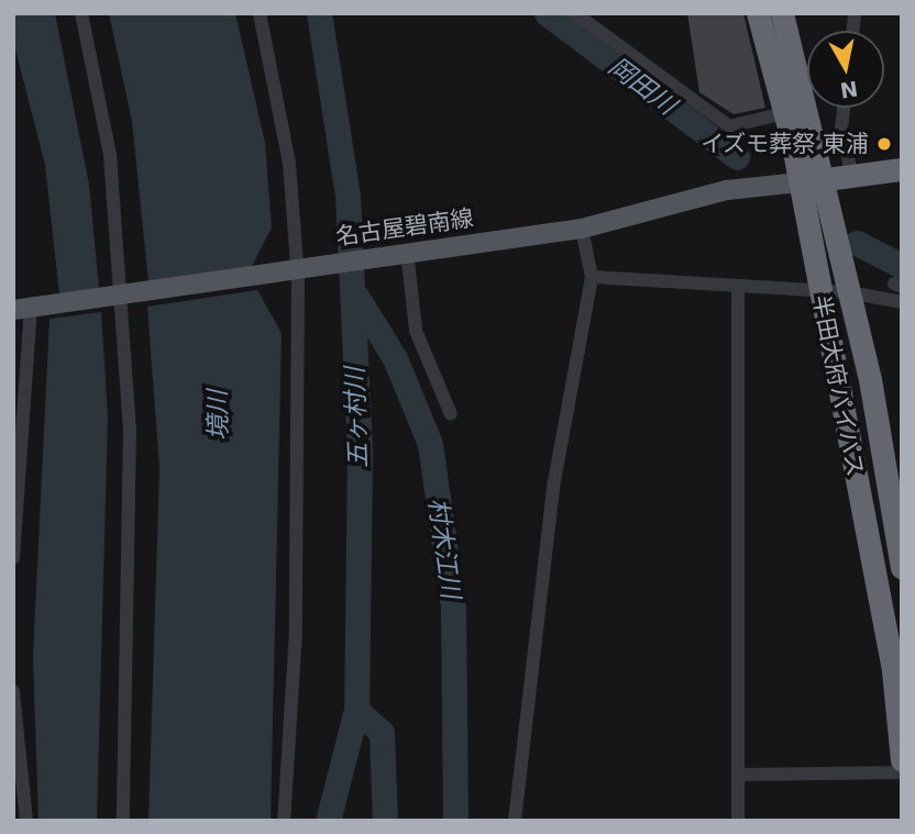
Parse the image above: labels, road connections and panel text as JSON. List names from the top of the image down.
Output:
{
  "streets": {
    "highway": ["半田大府パイパス"],
    "main road": ["名古屋碧南線"]
  },
  "crossings": [
    ["名古屋碧南線", "半田大府パイパス"]
  ],
  "water": [
    "岡田川",
    "境川",
    "五ヶ村川",
    "村木江川"
  ],
  "places": ["イズモ葬祭 東浦"],
  "north": "bottom"
}
